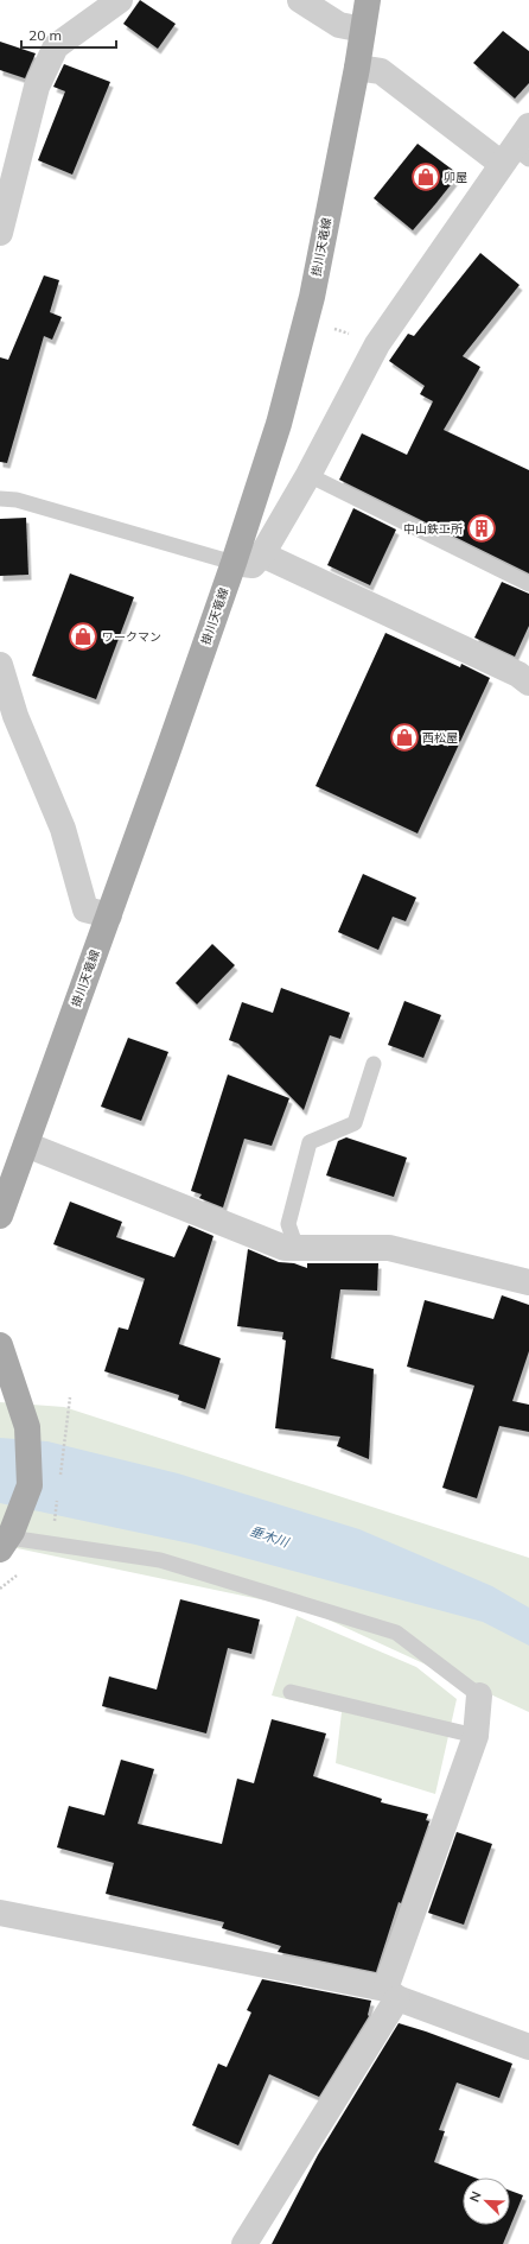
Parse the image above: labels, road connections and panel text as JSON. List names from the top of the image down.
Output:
{
  "streets": {
    "main road": ["掛川天竜線"]
  },
  "water": ["垂木川"],
  "places": {
    "shop": ["卯屋", "ワークマン", "西松屋"],
    "building": ["中山鉄工所"]
  },
  "scale_bar": "20 m",
  "north": "top left"
}
